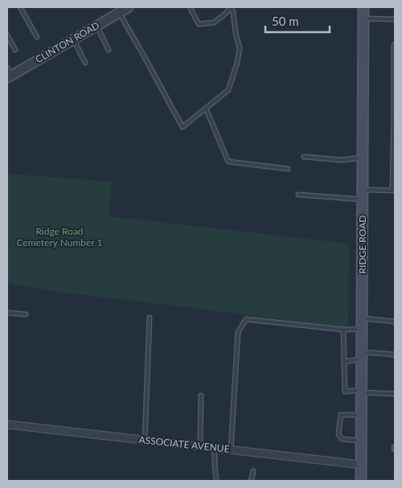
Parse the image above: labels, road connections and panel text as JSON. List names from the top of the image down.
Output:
{
  "streets": {
    "main road": ["RIDGE ROAD"],
    "street": ["CLINTON ROAD", "ASSOCIATE AVENUE"]
  },
  "crossings": [
    ["RIDGE ROAD", "ASSOCIATE AVENUE"]
  ],
  "parks": ["Ridge Road Cemetery Number 1"],
  "scale_bar": "50 m"
}
